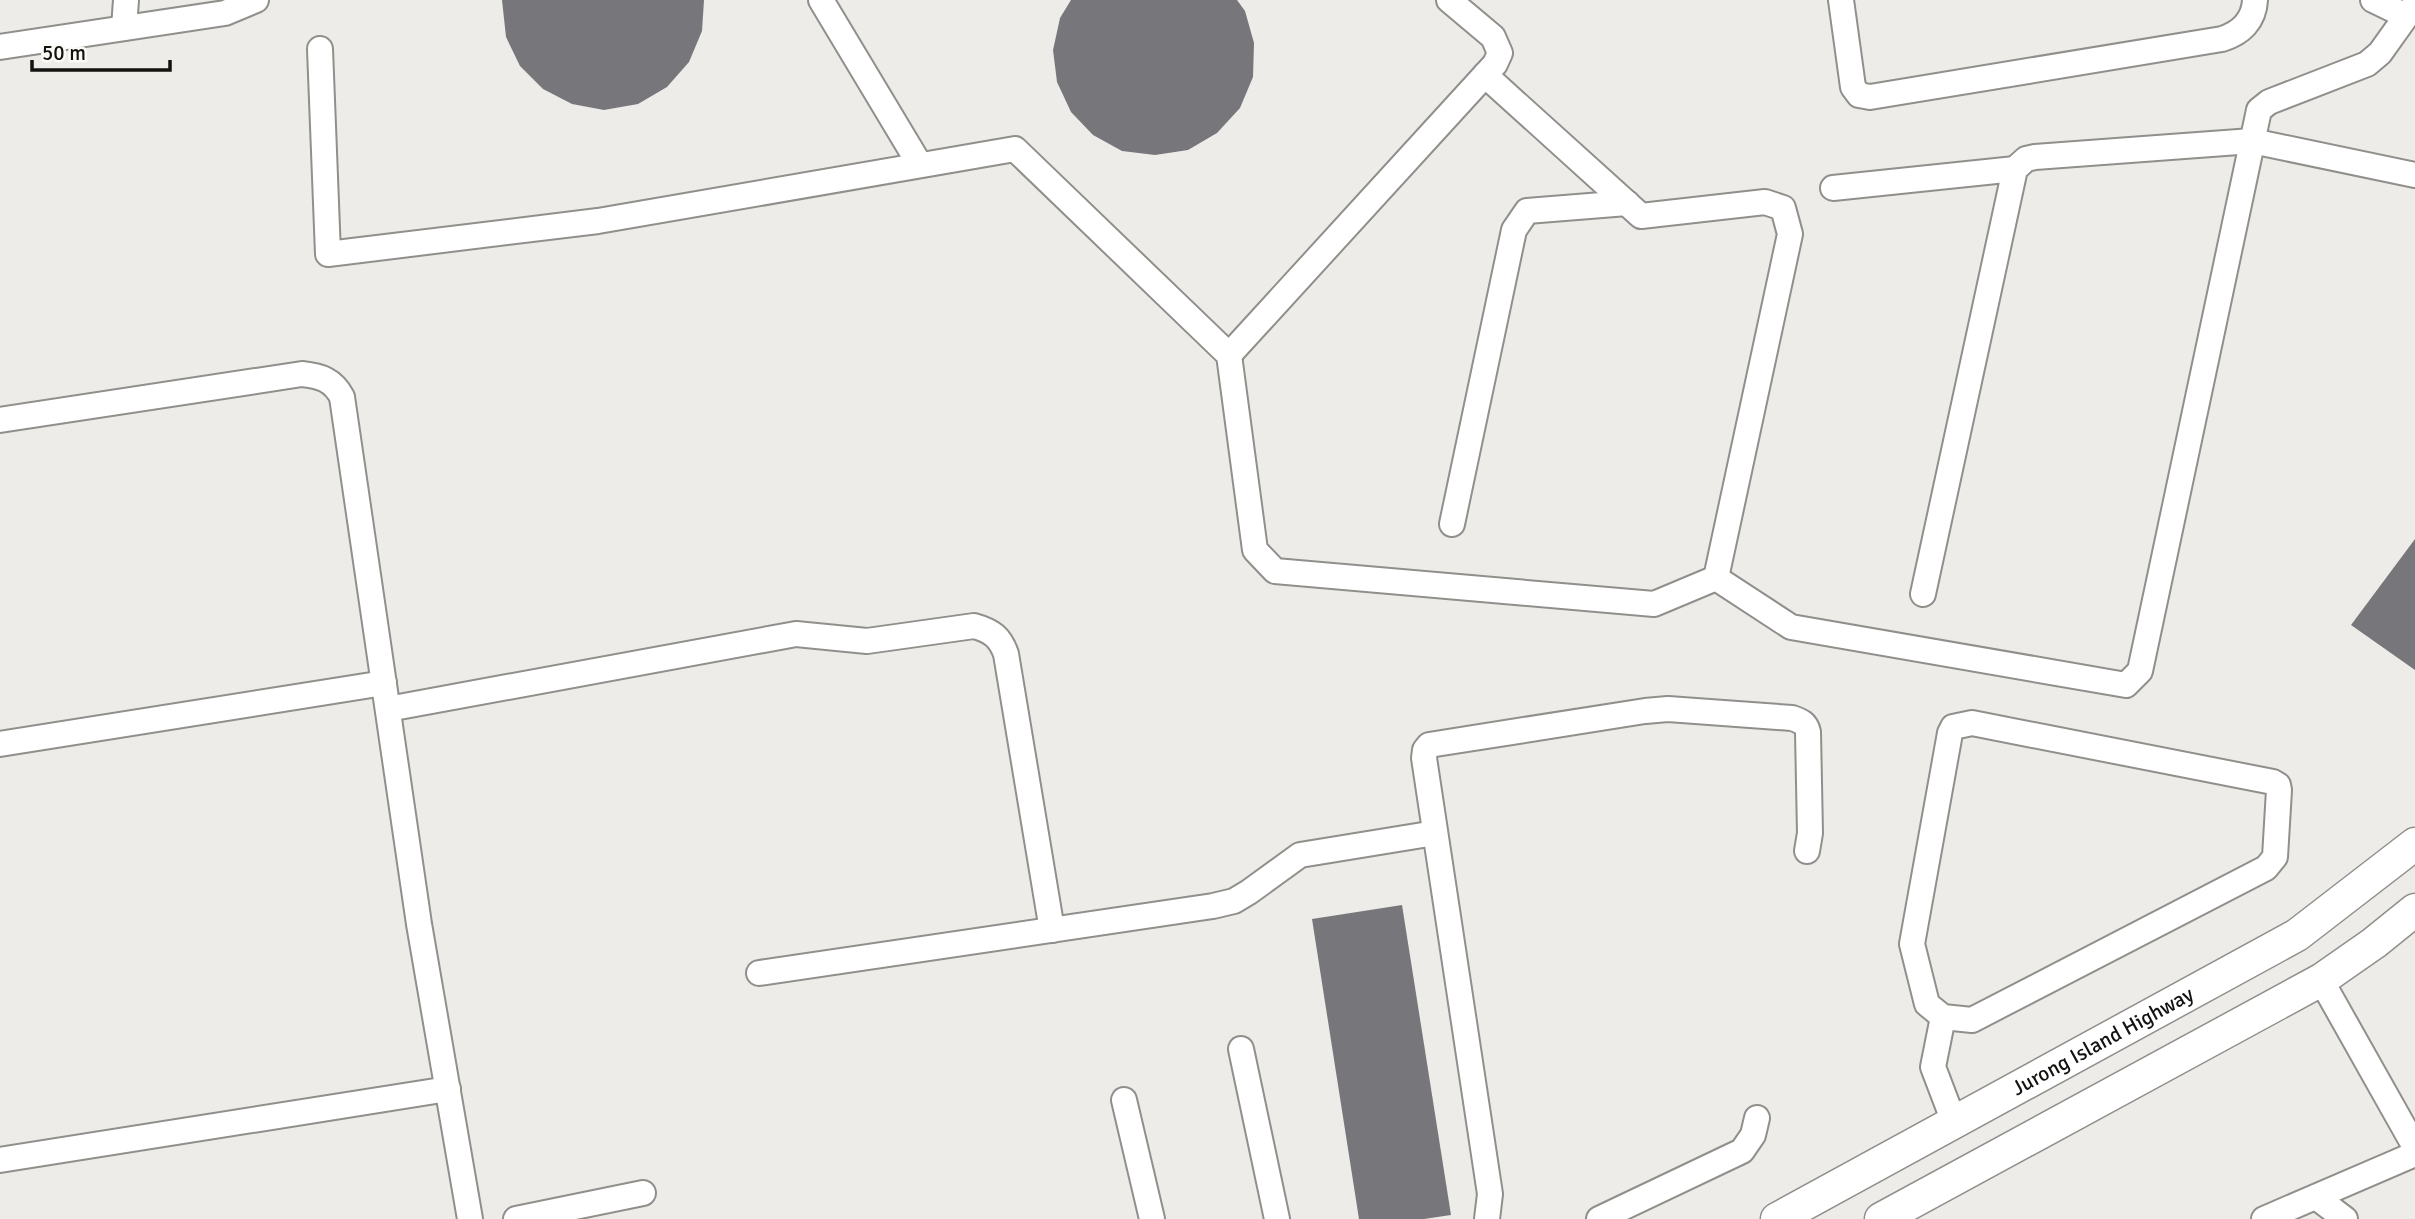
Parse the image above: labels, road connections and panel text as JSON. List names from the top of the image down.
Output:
{
  "streets": {
    "main road": ["Jurong Island Highway"]
  },
  "scale_bar": "50 m"
}
